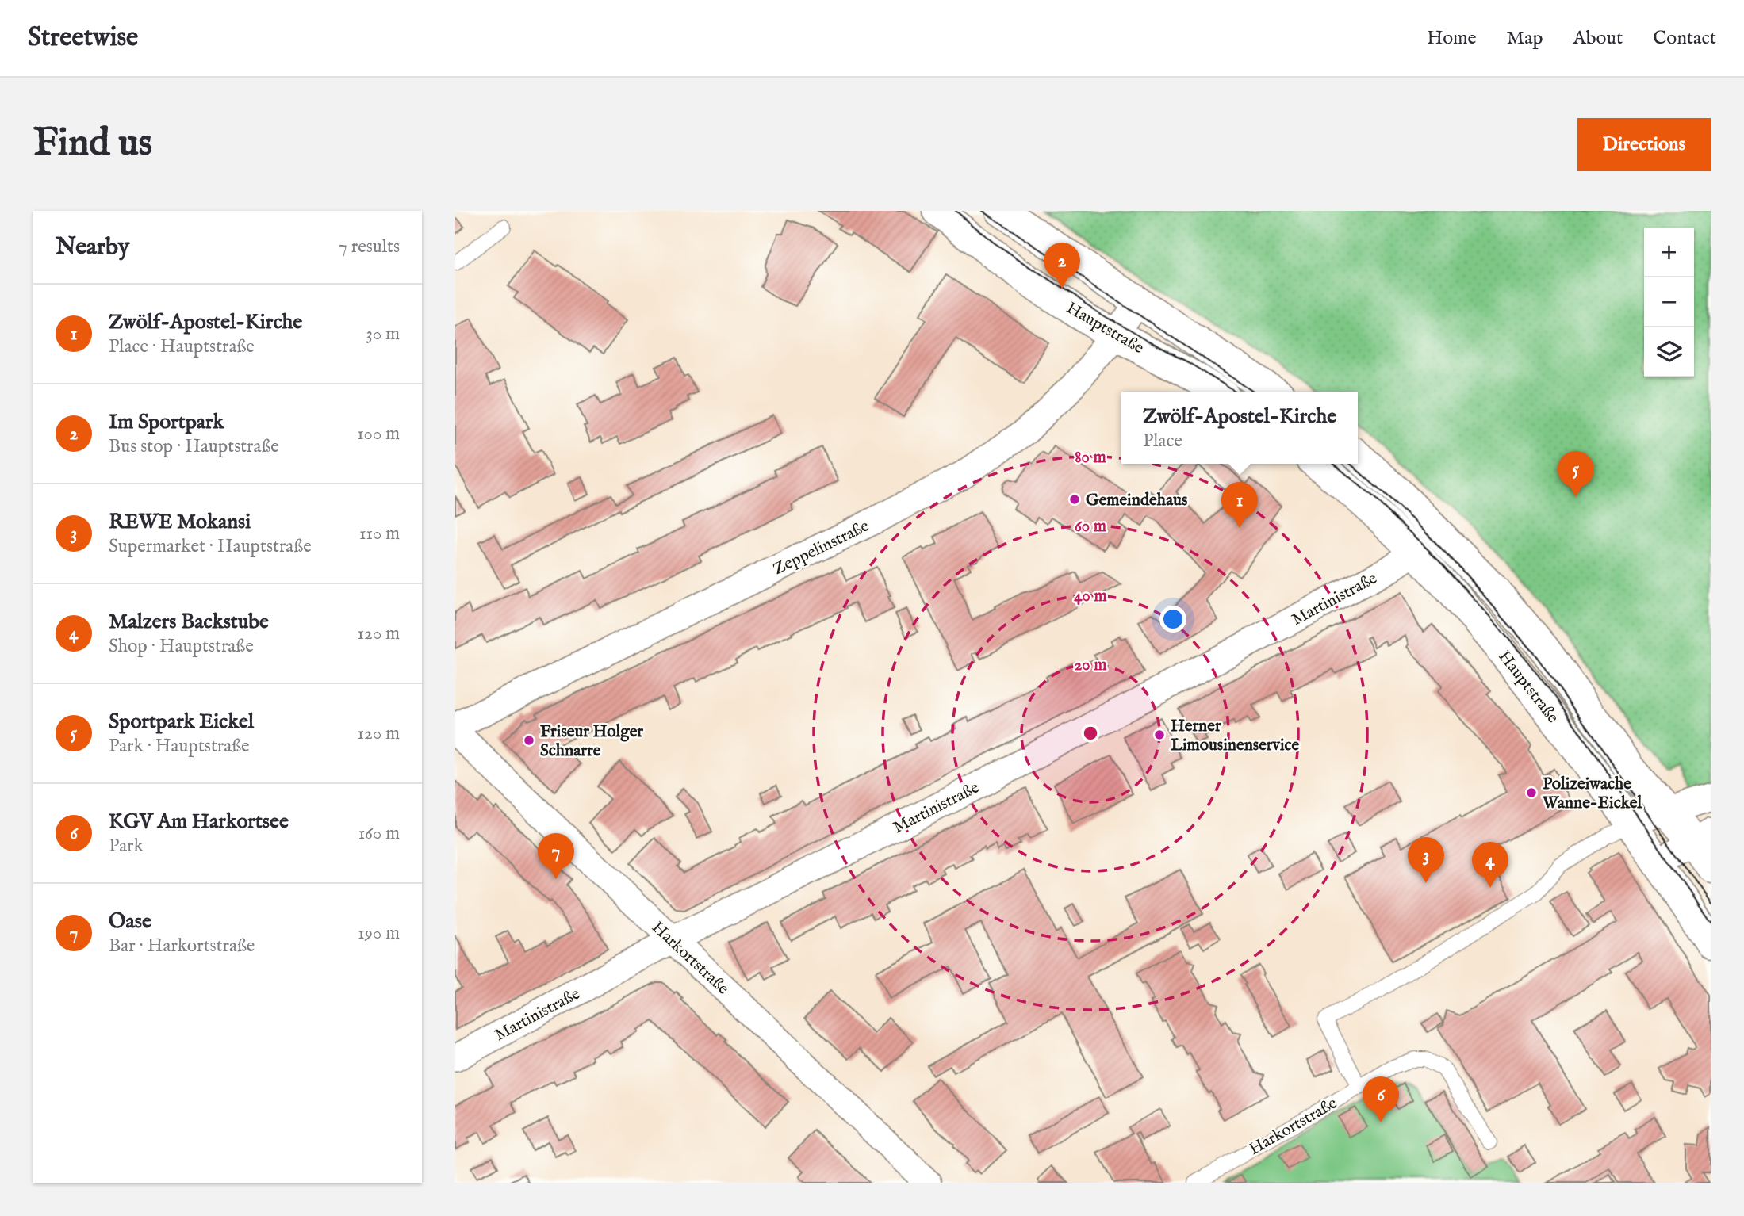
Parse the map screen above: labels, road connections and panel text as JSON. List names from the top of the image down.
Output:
{
  "streets": {
    "street": [
      "Hauptstraße",
      "Zeppelinstraße",
      "Martinistraße",
      "Harkortstraße"
    ]
  },
  "crossings": [
    ["Hauptstraße", "Zeppelinstraße"],
    ["Hauptstraße", "Martinistraße"],
    ["Martinistraße", "Harkortstraße"]
  ],
  "places": [
    "Gemeindehaus",
    "Herner Limousinenservice",
    "Friseur Holger Schnarre",
    "Polizeiwache Wanne-Eickel"
  ],
  "page": {
    "header": "Streetwise",
    "nav": [
      "Home",
      "Map",
      "About",
      "Contact"
    ],
    "buttons": "Directions",
    "title": "Find us",
    "heading": ["Nearby", "7 results"],
    "map_buttons": ["+", "−"],
    "pins": [
      "2",
      "5",
      "1",
      "7",
      "3",
      "4",
      "6"
    ],
    "list": [
      {
        "mark": "1",
        "name": "Zwölf-Apostel-Kirche",
        "note": "Place · Hauptstraße",
        "value": "30 m"
      },
      {
        "mark": "2",
        "name": "Im Sportpark",
        "note": "Bus stop · Hauptstraße",
        "value": "100 m"
      },
      {
        "mark": "3",
        "name": "REWE Mokansi",
        "note": "Supermarket · Hauptstraße",
        "value": "110 m"
      },
      {
        "mark": "4",
        "name": "Malzers Backstube",
        "note": "Shop · Hauptstraße",
        "value": "120 m"
      },
      {
        "mark": "5",
        "name": "Sportpark Eickel",
        "note": "Park · Hauptstraße",
        "value": "120 m"
      },
      {
        "mark": "6",
        "name": "KGV Am Harkortsee",
        "note": "Park",
        "value": "160 m"
      },
      {
        "mark": "7",
        "name": "Oase",
        "note": "Bar · Harkortstraße",
        "value": "190 m"
      }
    ],
    "popup": ["Zwölf-Apostel-Kirche", "Place"]
  },
  "rings": [
    "80 m",
    "60 m",
    "40 m",
    "20 m"
  ]
}
